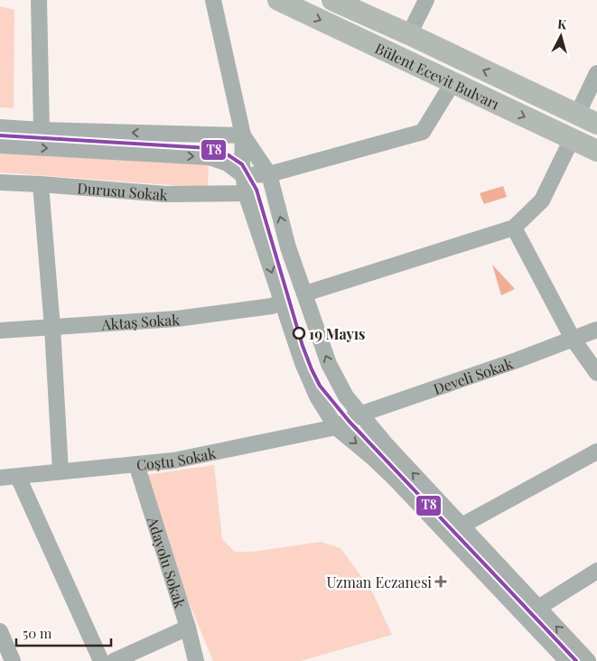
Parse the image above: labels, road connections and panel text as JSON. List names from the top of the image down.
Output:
{
  "streets": {
    "main road": ["Bülent Ecevit Bulvarı"],
    "street": [
      "Durusu Sokak",
      "Aktaş Sokak",
      "Develi Sokak",
      "Coştu Sokak",
      "Adayolu Sokak"
    ]
  },
  "crossings": [
    ["Develi Sokak", "Coştu Sokak"],
    ["Coştu Sokak", "Adayolu Sokak"]
  ],
  "places": {
    "other": ["19 Mayıs"],
    "health": ["Uzman Eczanesi"]
  },
  "lines": ["transit line T8"],
  "scale_bar": "50 m",
  "north": "top"
}
